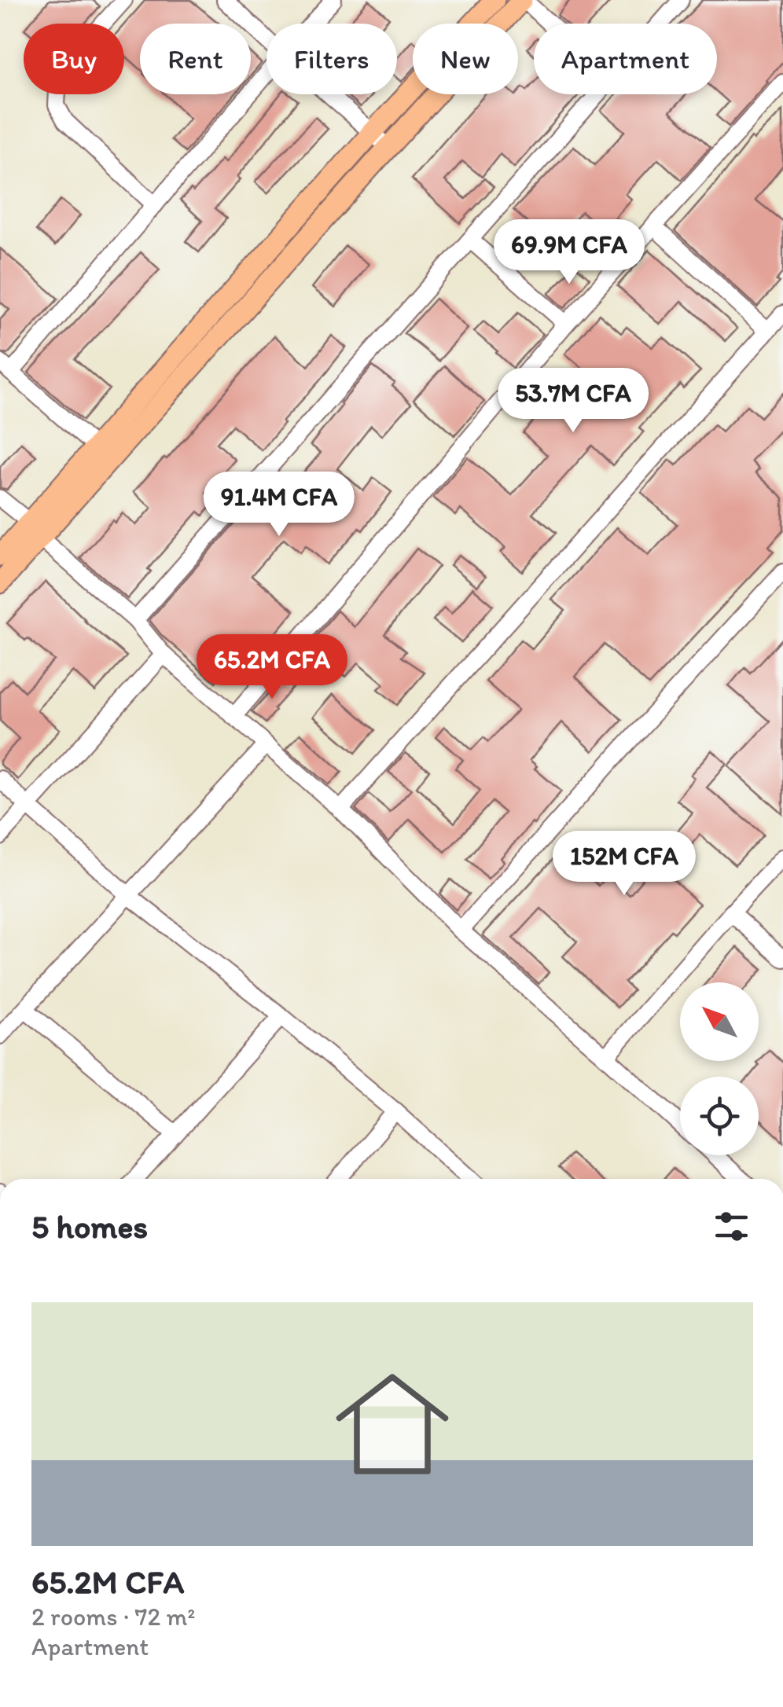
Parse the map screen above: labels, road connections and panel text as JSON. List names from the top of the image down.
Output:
{
  "north": "top left",
  "page": {
    "chip": [
      "Buy",
      "Rent",
      "Filters",
      "New",
      "Apartment"
    ],
    "price": [
      "69.9M CFA",
      "53.7M CFA",
      "91.4M CFA",
      "65.2M CFA",
      "152M CFA"
    ],
    "heading": "5 homes",
    "list": [
      {
        "name": "65.2M CFA",
        "note": "2 rooms · 72 m² · Apartment"
      }
    ]
  }
}
